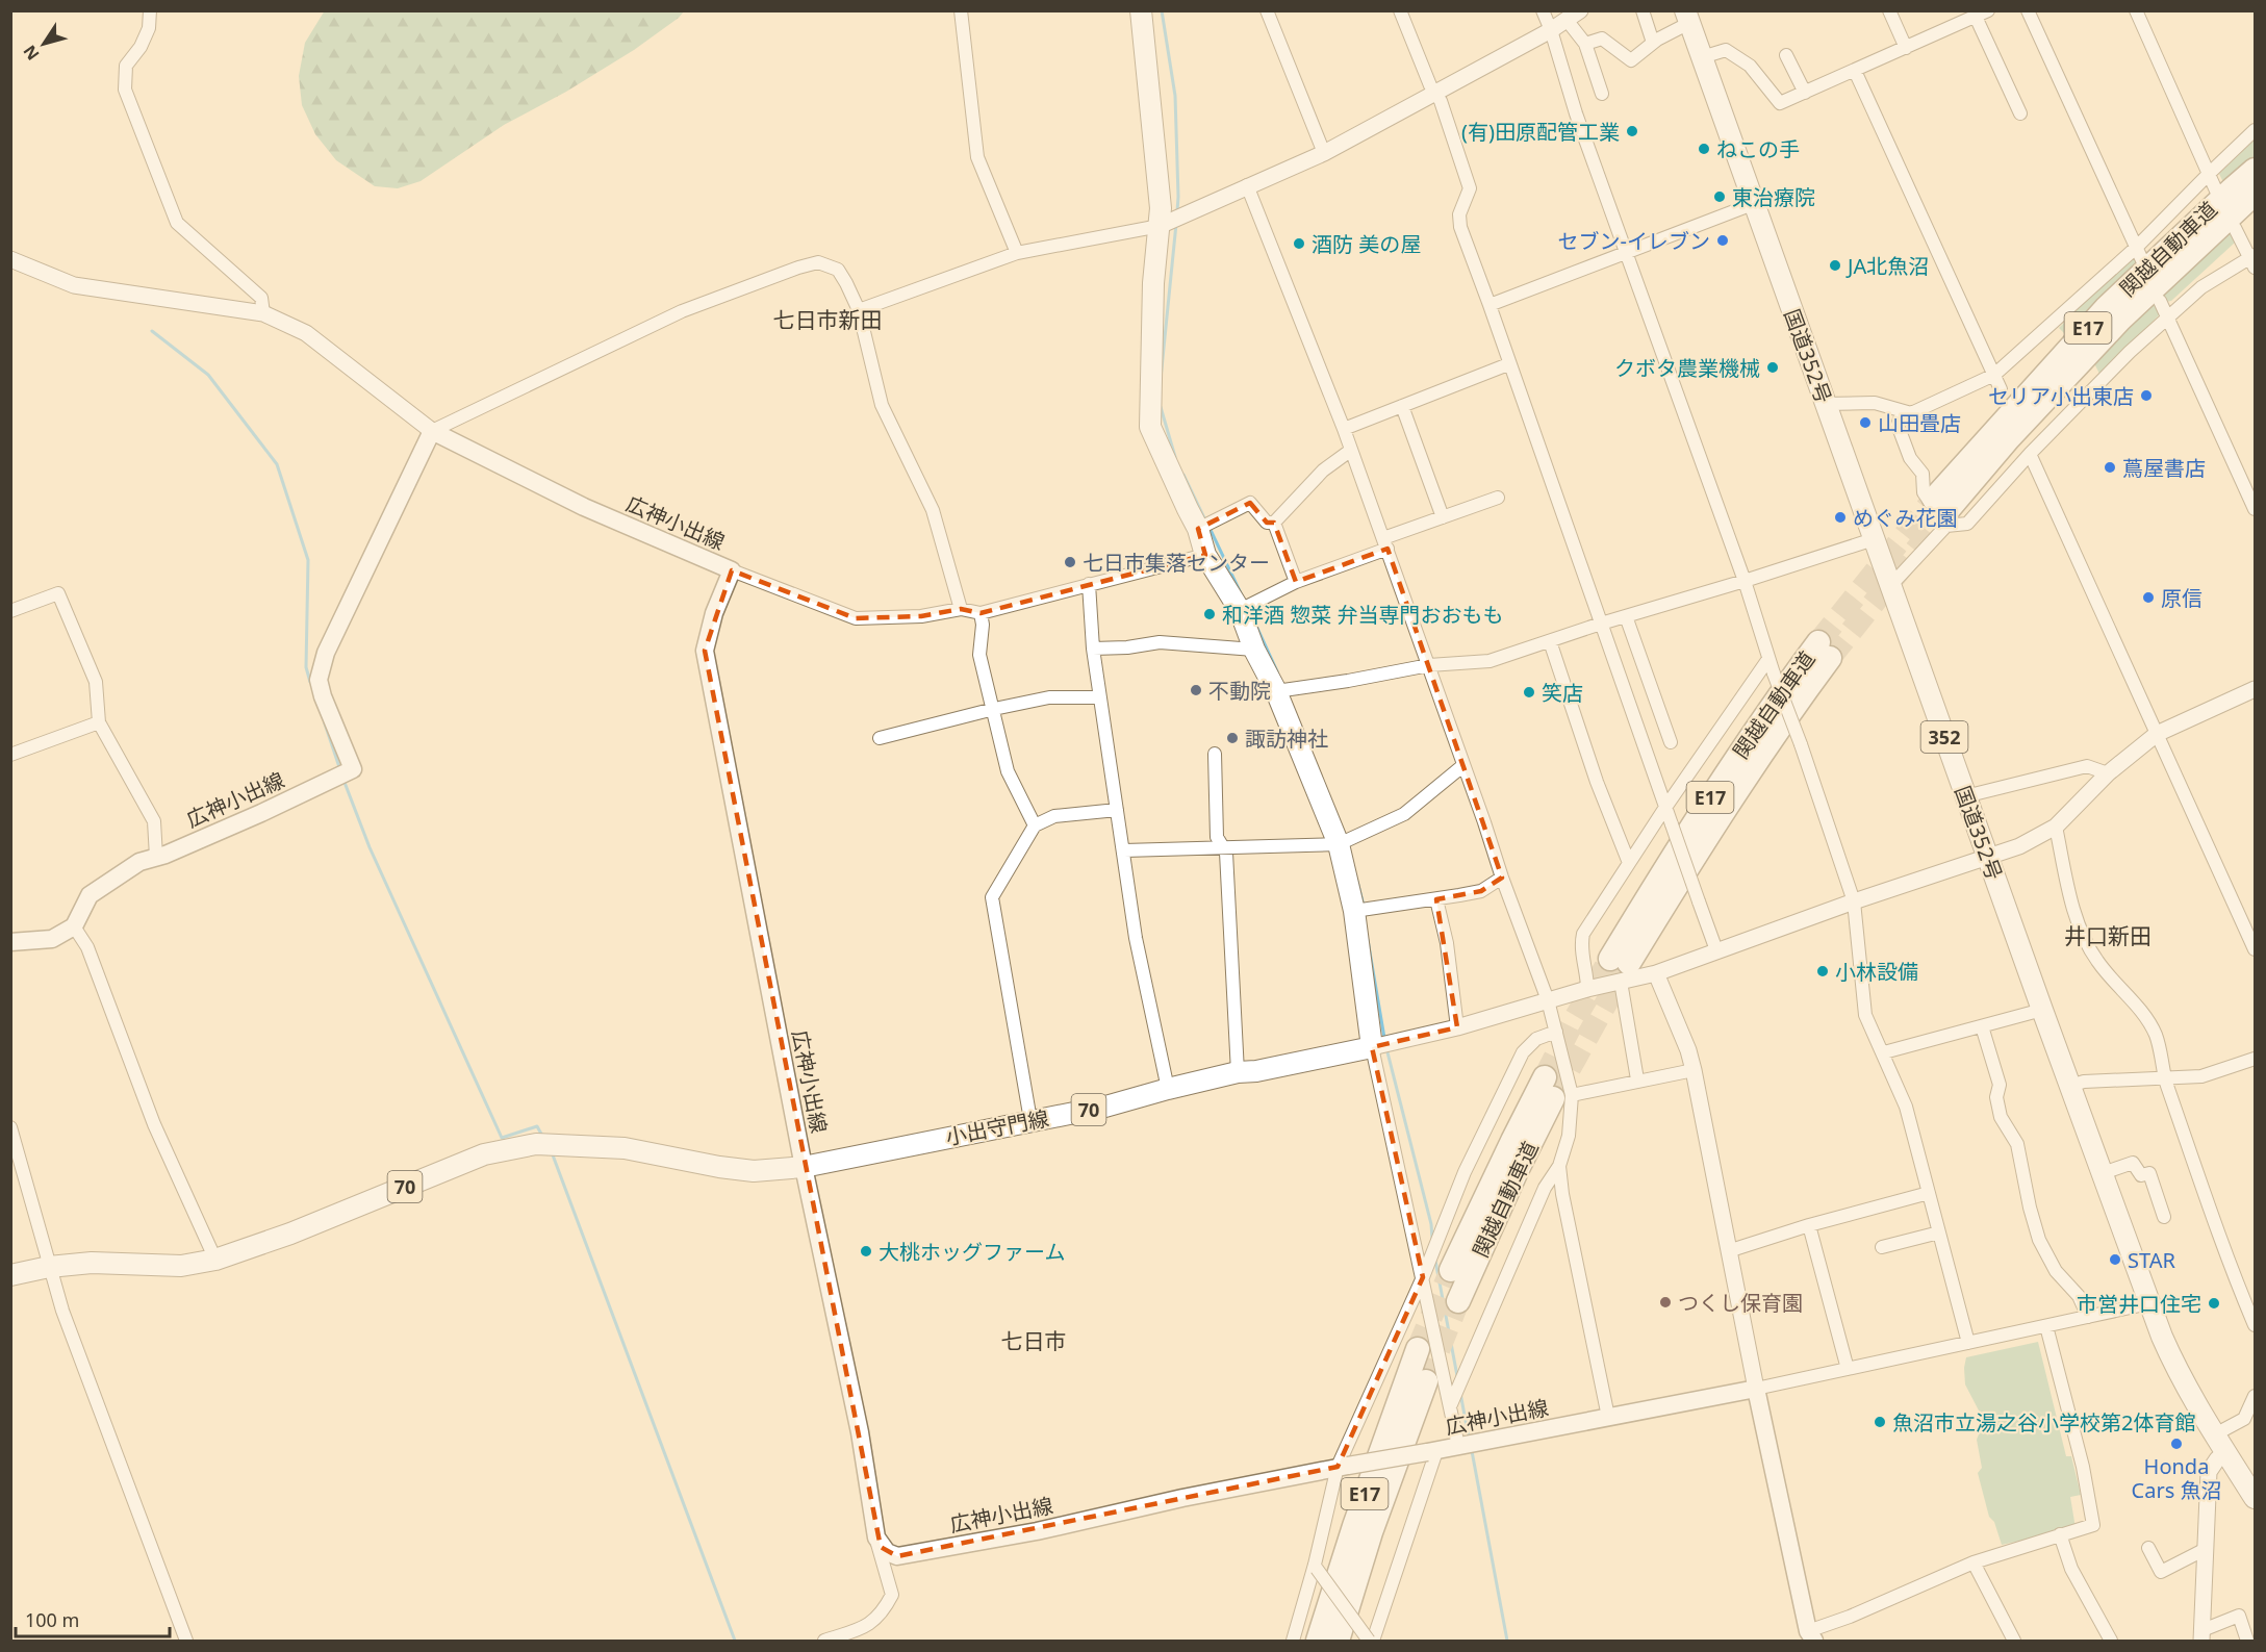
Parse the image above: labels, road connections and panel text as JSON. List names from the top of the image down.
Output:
{
  "streets": {
    "highway": ["関越自動車道", "E17"],
    "main road": [
      "国道352号",
      "広神小出線",
      "352",
      "70",
      "小出守門線"
    ]
  },
  "crossings": [
    ["広神小出線", "70"],
    ["広神小出線", "小出守門線"],
    ["70", "小出守門線"]
  ],
  "districts": ["七日市新田", "井口新田", "七日市"],
  "places": [
    "(有)田原配管工業",
    "ねこの手",
    "東治療院",
    "セブン-イレブン",
    "酒防 美の屋",
    "JA北魚沼",
    "クボタ農業機械",
    "セリア小出東店",
    "山田畳店",
    "蔦屋書店",
    "めぐみ花園",
    "七日市集落センター",
    "原信",
    "和洋酒 惣菜 弁当専門おおもも",
    "不動院",
    "笑店",
    "諏訪神社",
    "小林設備",
    "大桃ホッグファーム",
    "STAR",
    "つくし保育園",
    "市営井口住宅",
    "魚沼市立湯之谷小学校第2体育館",
    "Honda Cars 魚沼"
  ],
  "scale_bar": "100 m",
  "north": "bottom left"
}
